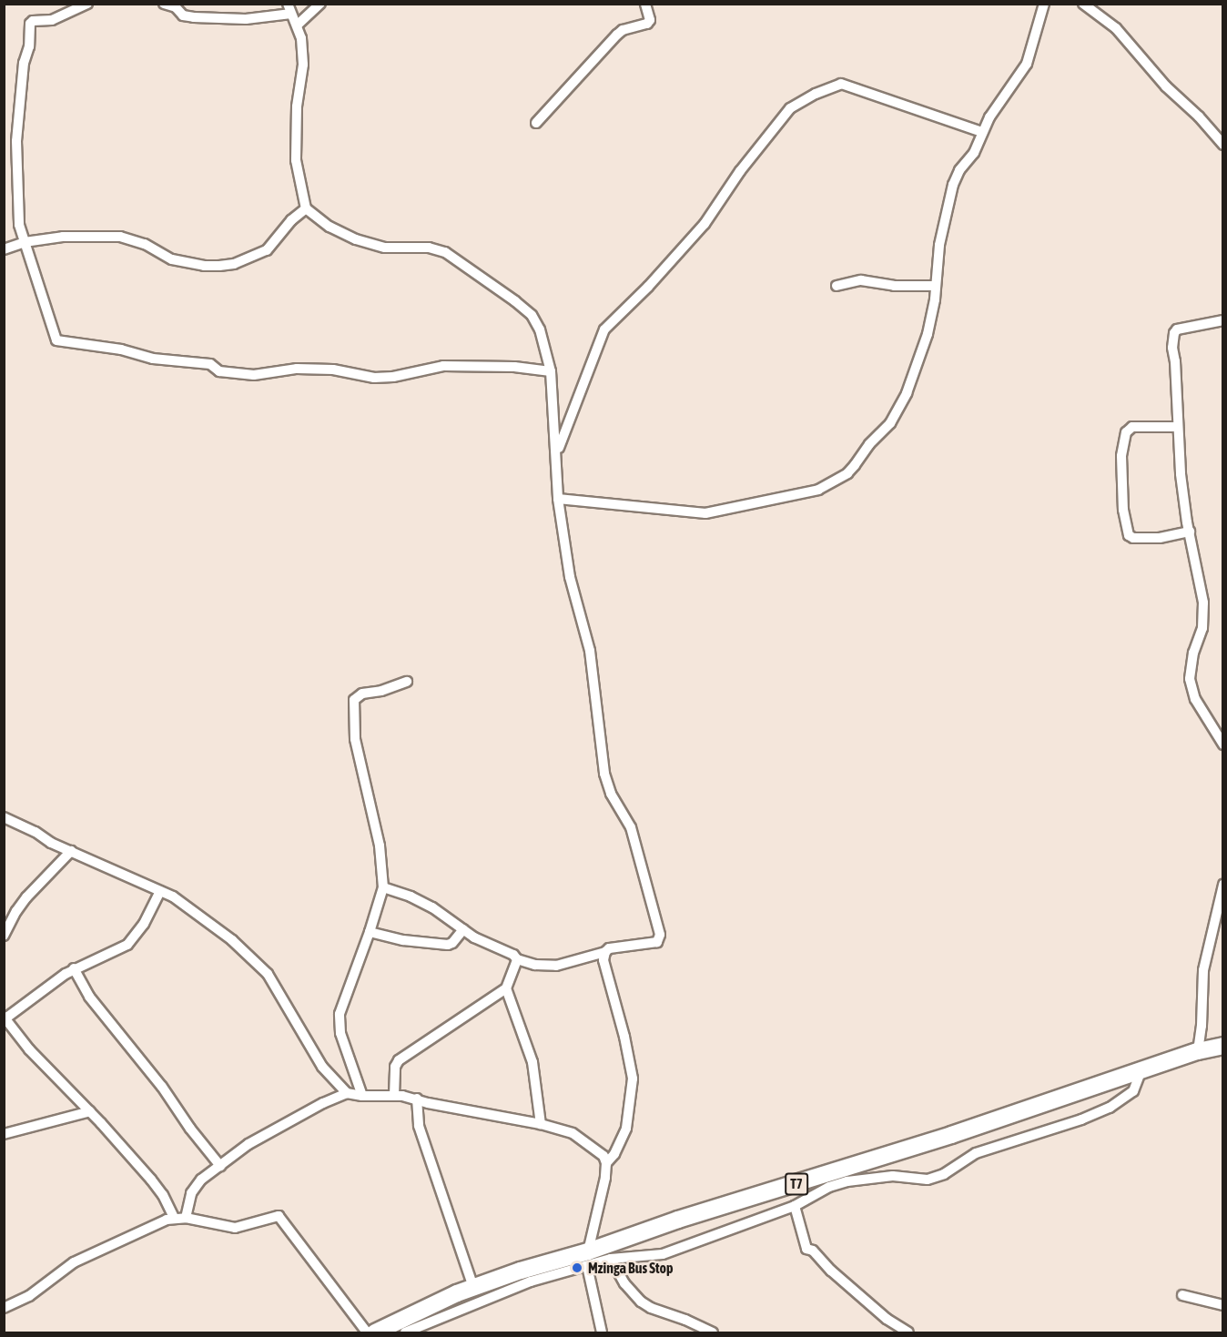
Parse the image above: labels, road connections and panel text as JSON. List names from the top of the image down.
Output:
{
  "streets": {
    "highway": ["T7"]
  },
  "places": ["Mzinga Bus Stop"]
}
